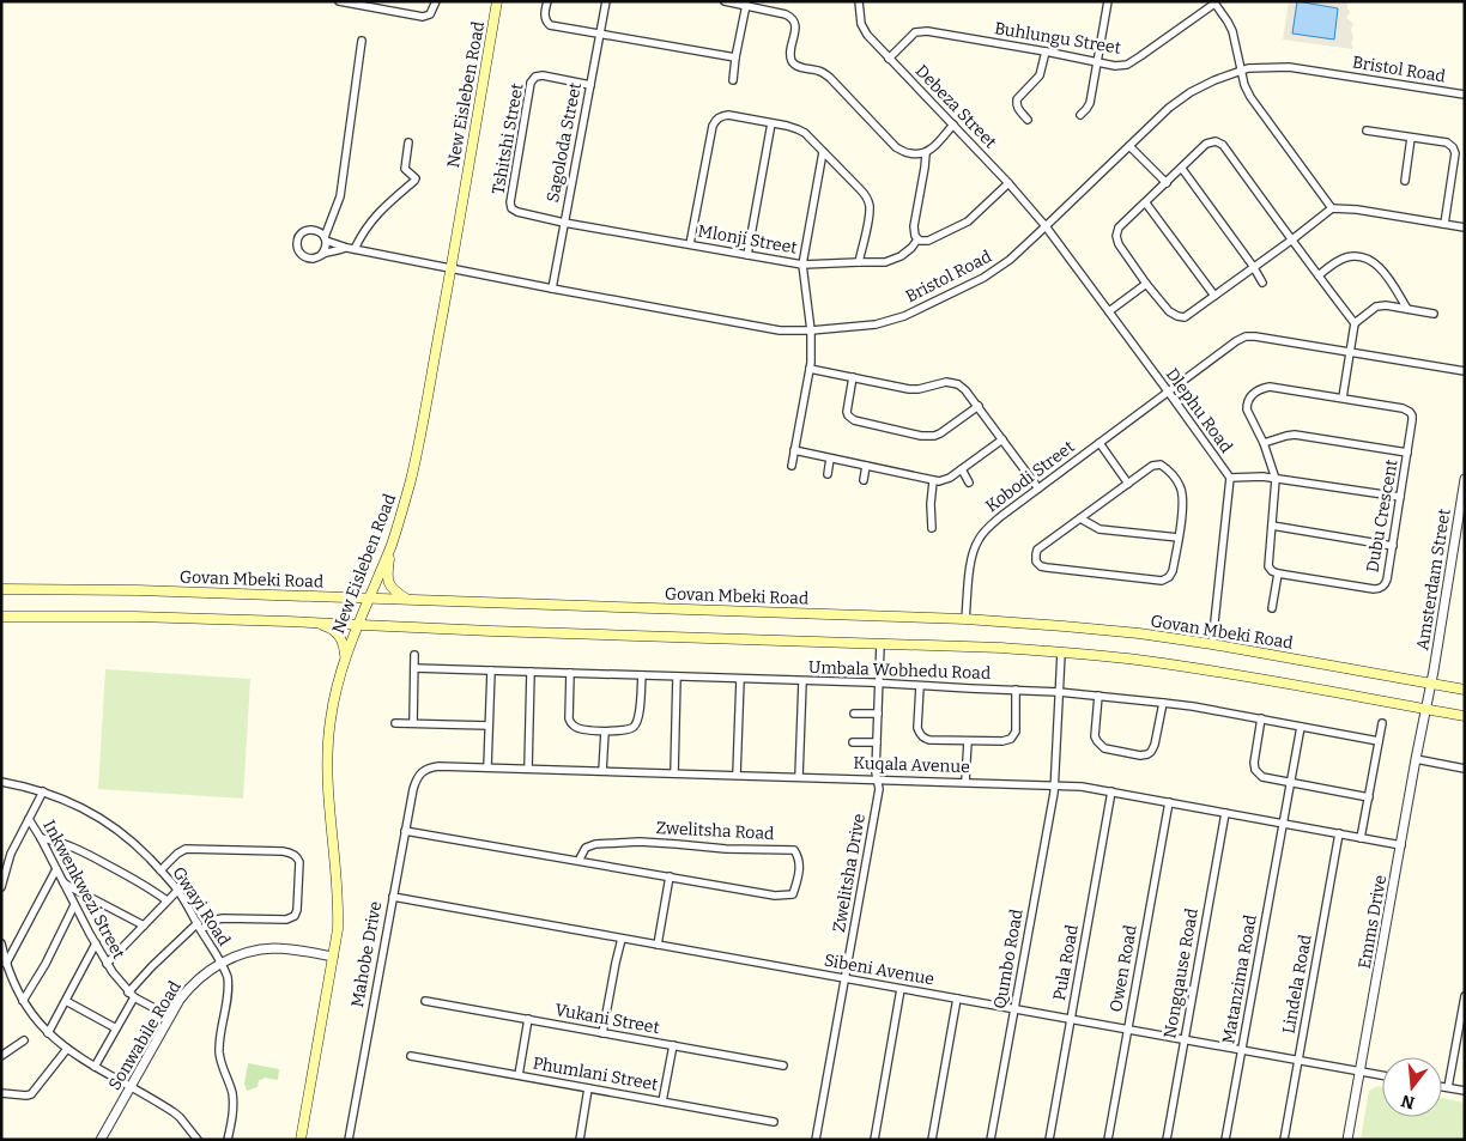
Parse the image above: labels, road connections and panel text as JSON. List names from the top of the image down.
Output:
{
  "streets": {
    "main road": ["New Eisleben Road", "Govan Mbeki Road"],
    "street": [
      "Buhlungu Street",
      "Bristol Road",
      "Debeza Street",
      "Tshitshi Street",
      "Sagoloda Street",
      "Mlonji Street",
      "Dlephu Road",
      "Kobodi Street",
      "Dubu Crescent",
      "Amsterdam Street",
      "Umbala Wobhedu Road",
      "Kuqala Avenue",
      "Zwelitsha Road",
      "Zwelitsha Drive",
      "Inkwenkwezi Street",
      "Gwayi Road",
      "Emms Drive",
      "Mahobe Drive",
      "Qumbo Road",
      "Pula Road",
      "Owen Road",
      "Sibeni Avenue",
      "Nongqause Road",
      "Matanzima Road",
      "Lindela Road",
      "Vukani Street",
      "Sonwabile Road",
      "Phumlani Street"
    ]
  },
  "crossings": [
    ["Buhlungu Street", "Debeza Street"],
    ["Bristol Road", "New Eisleben Road"],
    ["Bristol Road", "Debeza Street"],
    ["Bristol Road", "Sagoloda Street"],
    ["Bristol Road", "Dlephu Road"],
    ["New Eisleben Road", "Govan Mbeki Road"],
    ["New Eisleben Road", "Sonwabile Road"],
    ["Debeza Street", "Mlonji Street"],
    ["Debeza Street", "Dlephu Road"],
    ["Tshitshi Street", "Sagoloda Street"],
    ["Tshitshi Street", "Mlonji Street"],
    ["Sagoloda Street", "Mlonji Street"],
    ["Dlephu Road", "Kobodi Street"],
    ["Dlephu Road", "Govan Mbeki Road"],
    ["Kobodi Street", "Govan Mbeki Road"],
    ["Govan Mbeki Road", "Amsterdam Street"],
    ["Amsterdam Street", "Emms Drive"],
    ["Umbala Wobhedu Road", "Zwelitsha Drive"],
    ["Umbala Wobhedu Road", "Qumbo Road"],
    ["Umbala Wobhedu Road", "Matanzima Road"],
    ["Kuqala Avenue", "Zwelitsha Drive"],
    ["Kuqala Avenue", "Emms Drive"],
    ["Kuqala Avenue", "Mahobe Drive"],
    ["Kuqala Avenue", "Qumbo Road"],
    ["Kuqala Avenue", "Pula Road"],
    ["Kuqala Avenue", "Owen Road"],
    ["Kuqala Avenue", "Nongqause Road"],
    ["Kuqala Avenue", "Matanzima Road"],
    ["Kuqala Avenue", "Lindela Road"],
    ["Zwelitsha Road", "Mahobe Drive"],
    ["Zwelitsha Drive", "Sibeni Avenue"],
    ["Inkwenkwezi Street", "Sonwabile Road"],
    ["Gwayi Road", "Sonwabile Road"],
    ["Emms Drive", "Sibeni Avenue"],
    ["Mahobe Drive", "Sibeni Avenue"],
    ["Qumbo Road", "Sibeni Avenue"],
    ["Pula Road", "Sibeni Avenue"],
    ["Owen Road", "Sibeni Avenue"],
    ["Sibeni Avenue", "Nongqause Road"],
    ["Sibeni Avenue", "Matanzima Road"],
    ["Sibeni Avenue", "Lindela Road"]
  ],
  "north": "bottom"
}
